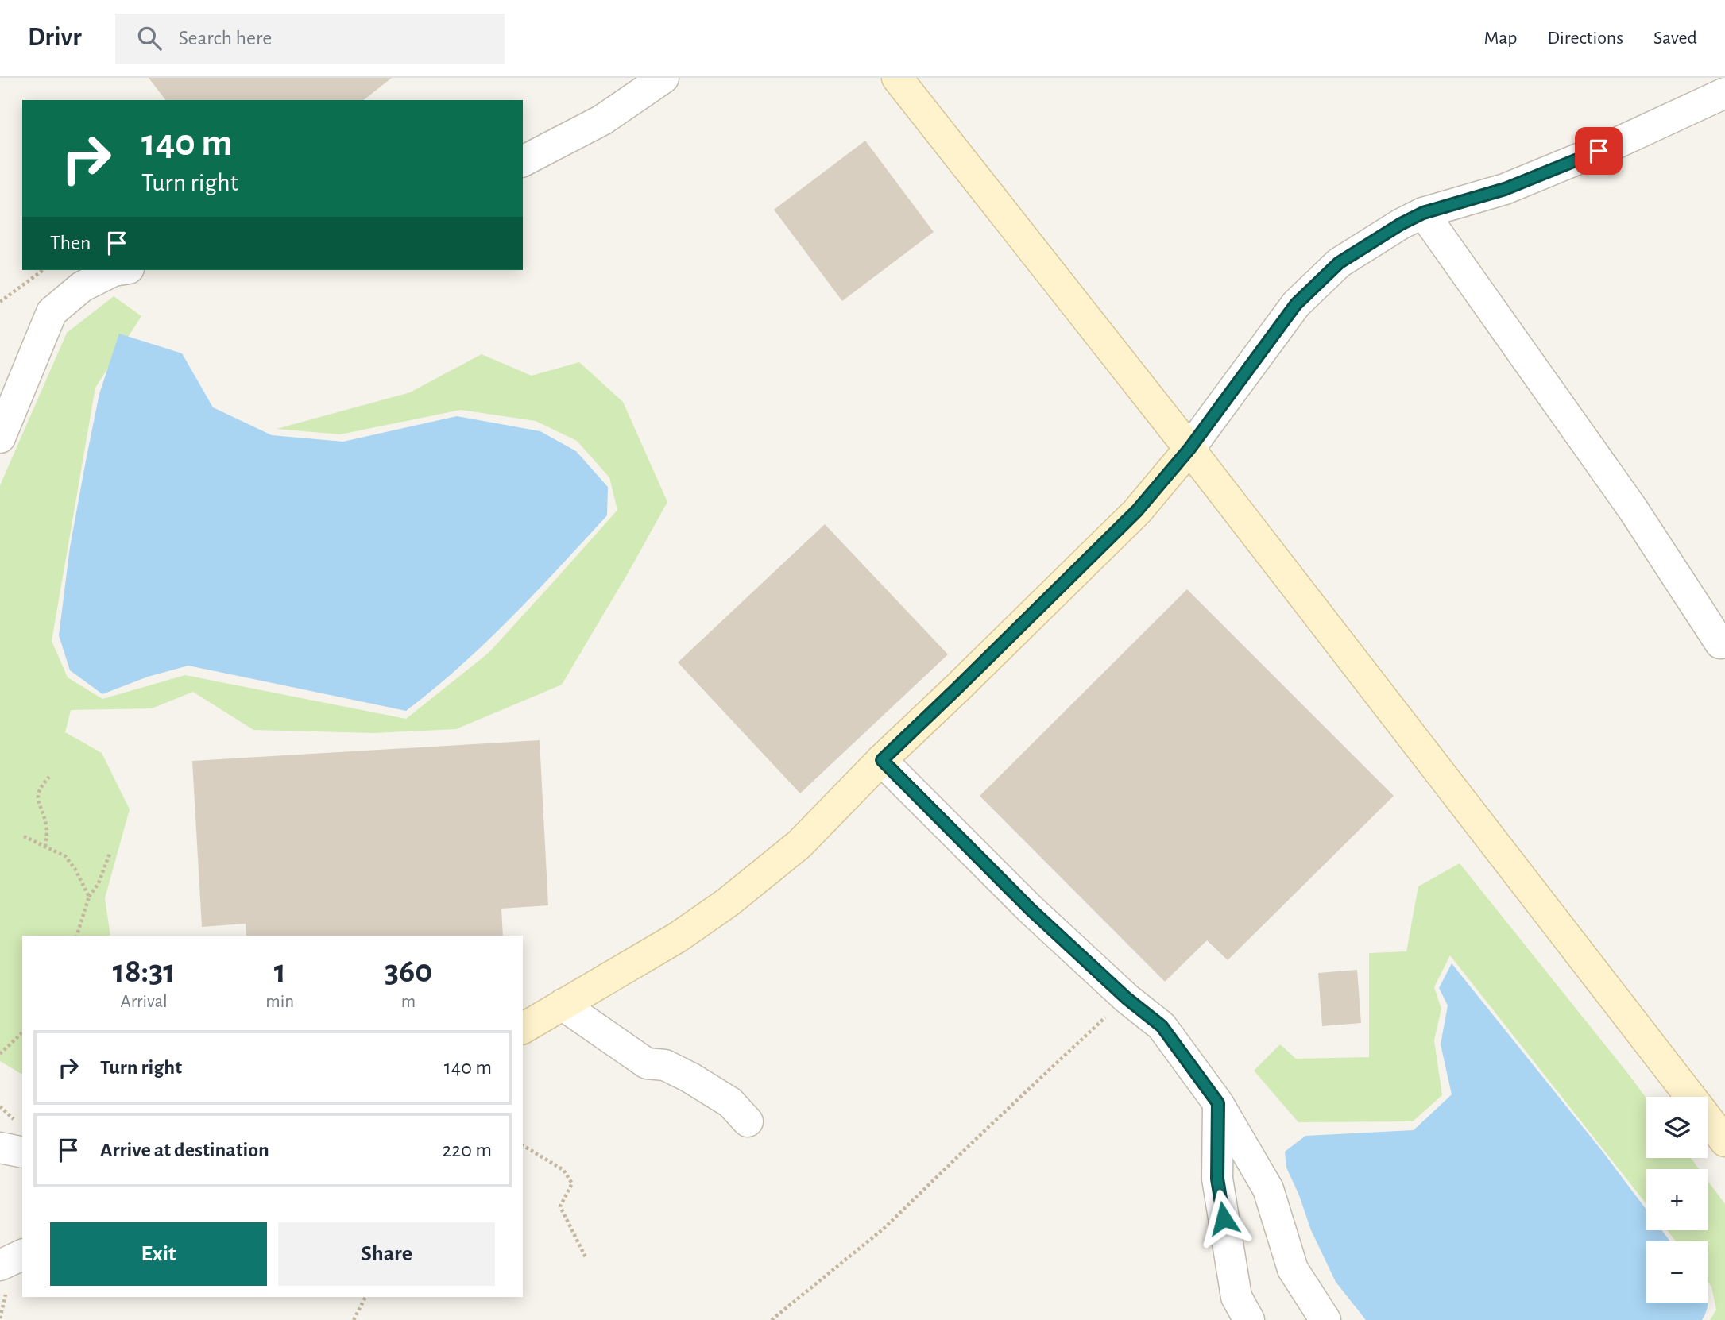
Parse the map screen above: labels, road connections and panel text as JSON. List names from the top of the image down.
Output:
{
  "page": {
    "header": "Drivr",
    "search": "Search here",
    "nav": ["Map", "Directions", "Saved"],
    "turn": ["140 m", "Turn right"],
    "then": "Then",
    "eta": [
      "18:31",
      "Arrival",
      "1",
      "min",
      "360",
      "m"
    ],
    "list": [
      {
        "name": "Turn right",
        "value": "140 m"
      },
      {
        "name": "Arrive at destination",
        "value": "220 m"
      }
    ],
    "map_buttons": ["+", "−"],
    "buttons": ["Exit", "Share"]
  }
}
